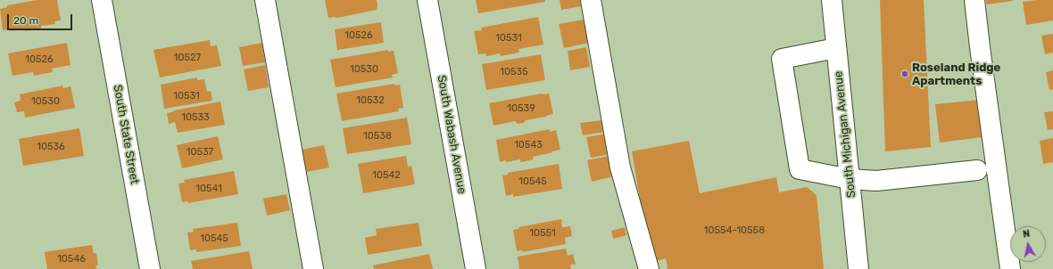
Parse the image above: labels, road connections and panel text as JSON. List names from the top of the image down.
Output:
{
  "streets": {
    "street": ["South State Street", "South Wabash Avenue", "South Michigan Avenue"]
  },
  "places": ["Roseland Ridge Apartments"],
  "house_numbers": [
    "10526",
    "10531",
    "10527",
    "10526",
    "10530",
    "10535",
    "10531",
    "10532",
    "10530",
    "10539",
    "10533",
    "10538",
    "10543",
    "10536",
    "10537",
    "10542",
    "10545",
    "10541",
    "10554-10558",
    "10551",
    "10545",
    "10546"
  ],
  "scale_bar": "20 m",
  "north": "top"
}
